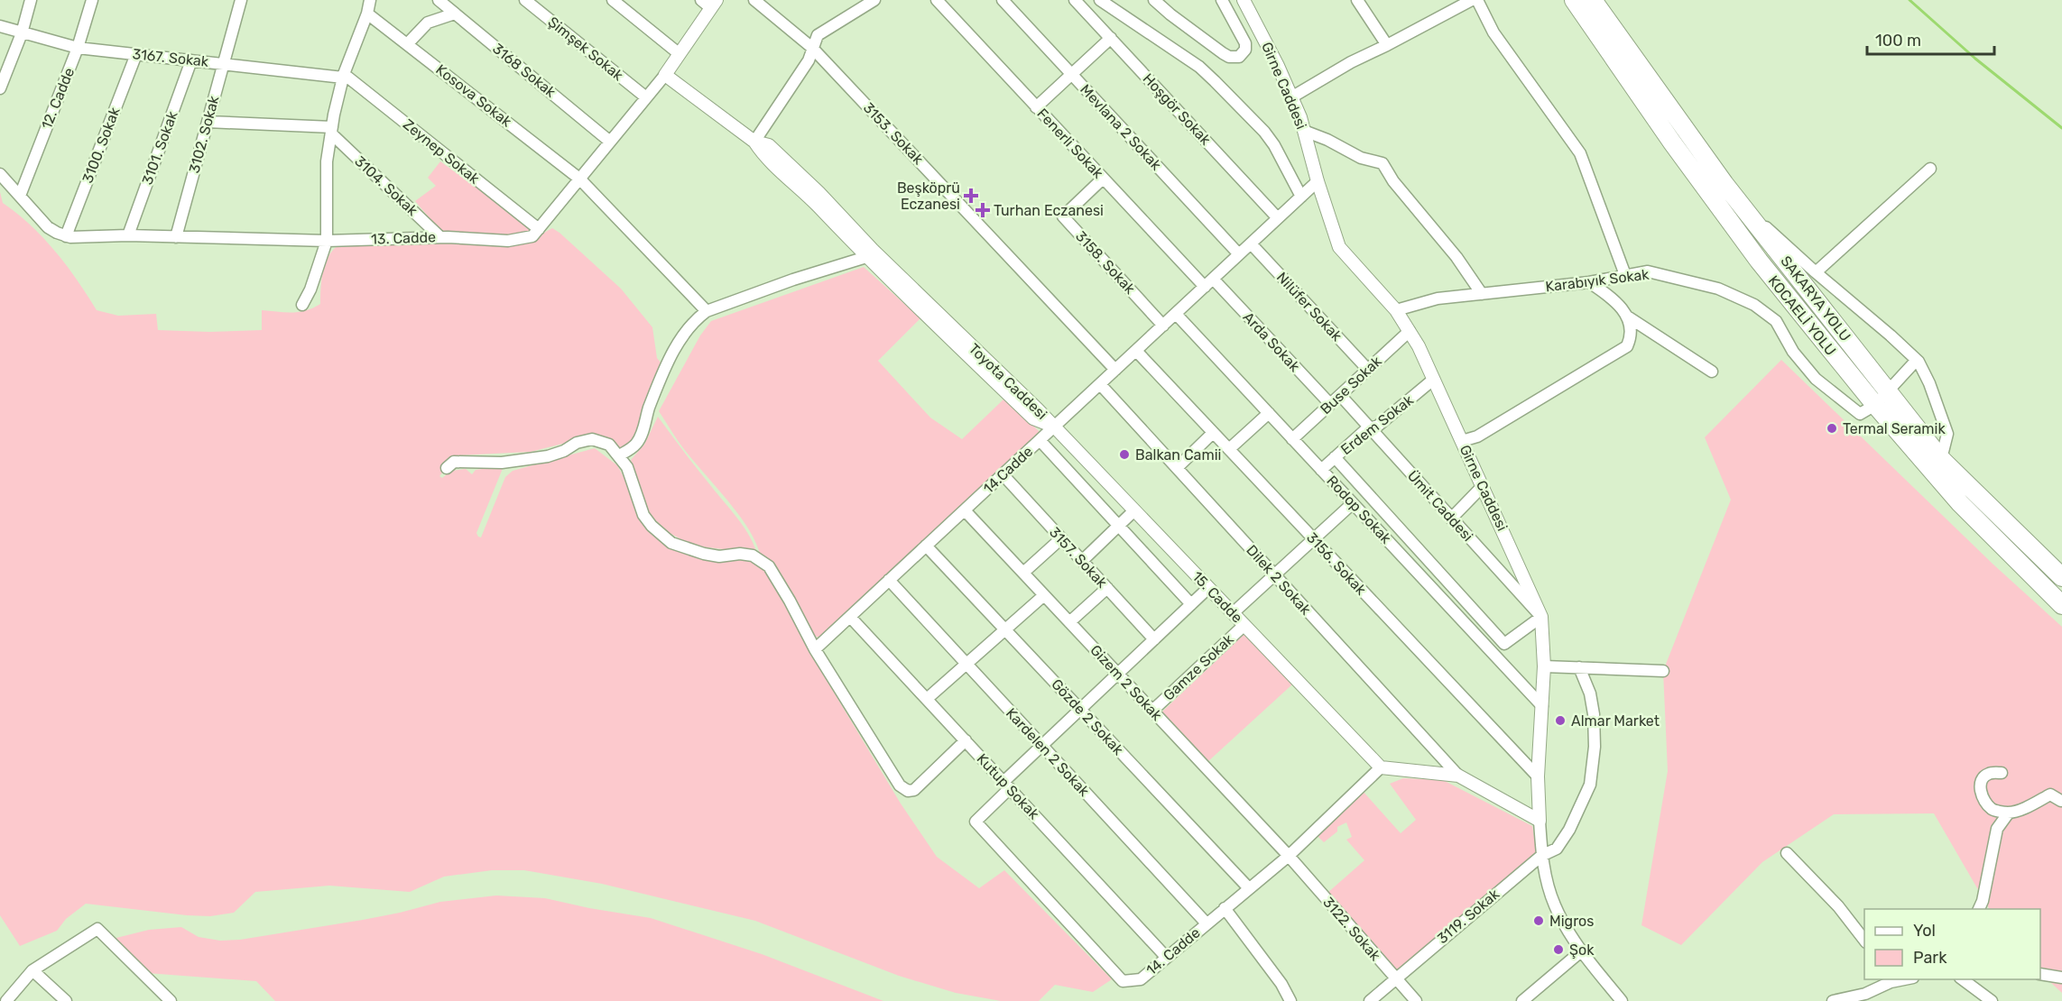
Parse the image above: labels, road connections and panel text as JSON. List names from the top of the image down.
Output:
{
  "streets": {
    "highway": ["SAKARYA YOLU", "KOCAELİ YOLU"],
    "street": [
      "Şimşek Sokak",
      "3167. Sokak",
      "3168 Sokak",
      "Girne Caddesi",
      "Kosova Sokak",
      "12. Cadde",
      "Hoşgör Sokak",
      "Mevlana 2 Sokak",
      "3153. Sokak",
      "3102. Sokak",
      "Fenerli Sokak",
      "3100. Sokak",
      "3101. Sokak",
      "Zeynep Sokak",
      "3104. Sokak",
      "13. Cadde",
      "3158. Sokak",
      "Karabıyık Sokak",
      "Nilüfer Sokak",
      "Arda Sokak",
      "Toyota Caddesi",
      "Buse Sokak",
      "Erdem Sokak",
      "14.Cadde",
      "Ümit Caddesi",
      "Rodop Sokak",
      "3157. Sokak",
      "3156. Sokak",
      "Dilek 2 Sokak",
      "15. Cadde",
      "Gamze Sokak",
      "Gizem 2 Sokak",
      "Gözde 2 Sokak",
      "Kardelen 2 Sokak",
      "Kutup Sokak",
      "3119. Sokak",
      "3122. Sokak",
      "14. Cadde"
    ]
  },
  "crossings": [
    ["Şimşek Sokak", "13. Cadde"],
    ["3167. Sokak", "12. Cadde"],
    ["3167. Sokak", "3102. Sokak"],
    ["3167. Sokak", "3100. Sokak"],
    ["3167. Sokak", "3101. Sokak"],
    ["3167. Sokak", "Zeynep Sokak"],
    ["3168 Sokak", "13. Cadde"],
    ["Girne Caddesi", "Karabıyık Sokak"],
    ["Girne Caddesi", "Buse Sokak"],
    ["Girne Caddesi", "Erdem Sokak"],
    ["Girne Caddesi", "14.Cadde"],
    ["Girne Caddesi", "Ümit Caddesi"],
    ["Girne Caddesi", "Rodop Sokak"],
    ["Girne Caddesi", "3156. Sokak"],
    ["Girne Caddesi", "3119. Sokak"],
    ["Kosova Sokak", "13. Cadde"],
    ["Hoşgör Sokak", "14.Cadde"],
    ["Mevlana 2 Sokak", "14.Cadde"],
    ["3153. Sokak", "14.Cadde"],
    ["3102. Sokak", "13. Cadde"],
    ["Fenerli Sokak", "3158. Sokak"],
    ["Fenerli Sokak", "Arda Sokak"],
    ["Fenerli Sokak", "14.Cadde"],
    ["3100. Sokak", "13. Cadde"],
    ["3101. Sokak", "13. Cadde"],
    ["Zeynep Sokak", "13. Cadde"],
    ["3104. Sokak", "13. Cadde"],
    ["13. Cadde", "Toyota Caddesi"],
    ["3158. Sokak", "14.Cadde"],
    ["Karabıyık Sokak", "SAKARYA YOLU"],
    ["Karabıyık Sokak", "KOCAELİ YOLU"],
    ["SAKARYA YOLU", "KOCAELİ YOLU"],
    ["Nilüfer Sokak", "Buse Sokak"],
    ["Nilüfer Sokak", "14.Cadde"],
    ["Arda Sokak", "Buse Sokak"],
    ["Arda Sokak", "14.Cadde"],
    ["Toyota Caddesi", "14.Cadde"],
    ["Toyota Caddesi", "15. Cadde"],
    ["Buse Sokak", "Ümit Caddesi"],
    ["Buse Sokak", "Rodop Sokak"],
    ["Erdem Sokak", "Ümit Caddesi"],
    ["Erdem Sokak", "Rodop Sokak"],
    ["14.Cadde", "Rodop Sokak"],
    ["14.Cadde", "3157. Sokak"],
    ["14.Cadde", "3156. Sokak"],
    ["14.Cadde", "Dilek 2 Sokak"],
    ["14.Cadde", "15. Cadde"],
    ["14.Cadde", "Gizem 2 Sokak"],
    ["14.Cadde", "Gözde 2 Sokak"],
    ["14.Cadde", "Kardelen 2 Sokak"],
    ["14.Cadde", "Kutup Sokak"],
    ["15. Cadde", "Gamze Sokak"],
    ["15. Cadde", "14. Cadde"],
    ["Gamze Sokak", "Gizem 2 Sokak"],
    ["Gizem 2 Sokak", "3122. Sokak"],
    ["Gizem 2 Sokak", "14. Cadde"],
    ["Gözde 2 Sokak", "14. Cadde"],
    ["Kardelen 2 Sokak", "14. Cadde"],
    ["Kutup Sokak", "14. Cadde"],
    ["3119. Sokak", "3122. Sokak"],
    ["3122. Sokak", "14. Cadde"]
  ],
  "places": {
    "health": ["Beşköprü Eczanesi", "Turhan Eczanesi"],
    "other": [
      "Termal Seramik",
      "Balkan Camii",
      "Almar Market",
      "Migros",
      "Şok"
    ]
  },
  "legend": ["Yol", "Park"],
  "scale_bar": "100 m"
}
